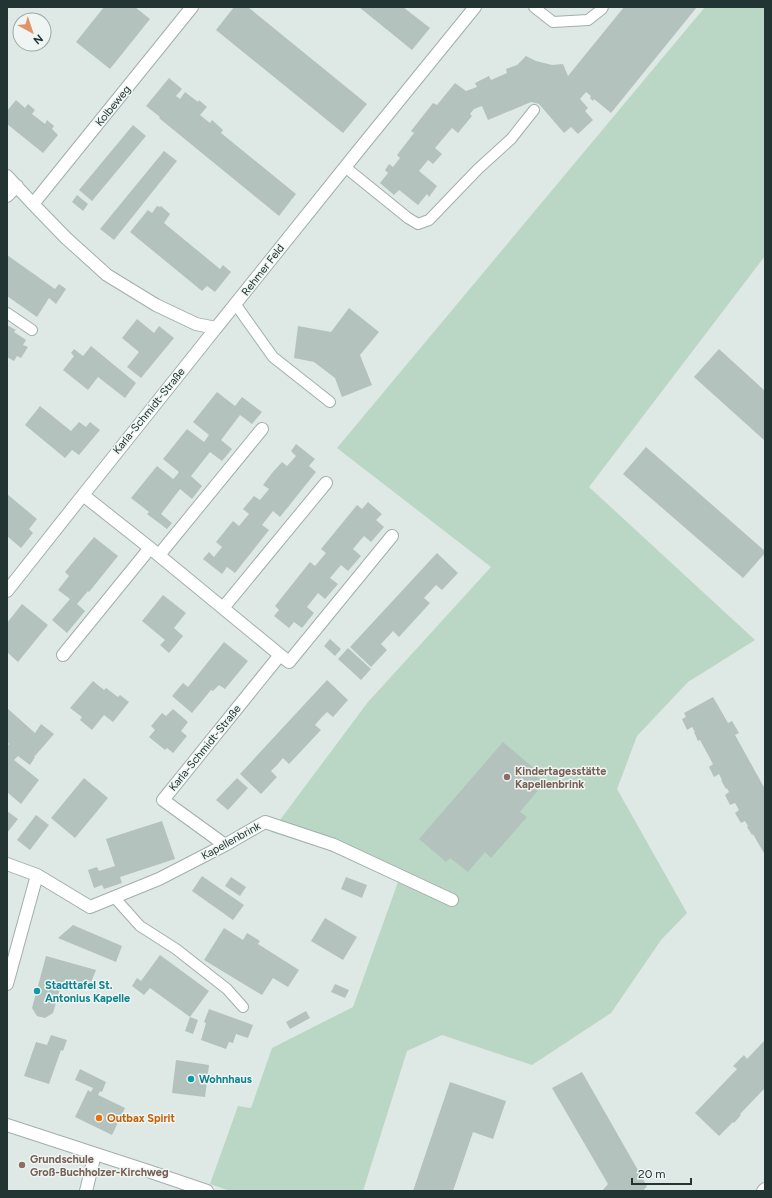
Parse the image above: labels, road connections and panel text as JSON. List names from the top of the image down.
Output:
{
  "streets": {
    "street": [
      "Kolbeweg",
      "Rehmer Feld",
      "Karla-Schmidt-Straße",
      "Kapellenbrink"
    ]
  },
  "crossings": [
    ["Rehmer Feld", "Karla-Schmidt-Straße"],
    ["Karla-Schmidt-Straße", "Kapellenbrink"]
  ],
  "places": [
    "Kindertagesstätte Kapellenbrink",
    "Stadttafel St. Antonius Kapelle",
    "Wohnhaus",
    "Outbax Spirit",
    "Grundschule Groß-Buchholzer-Kirchweg"
  ],
  "scale_bar": "20 m",
  "north": "bottom right"
}
